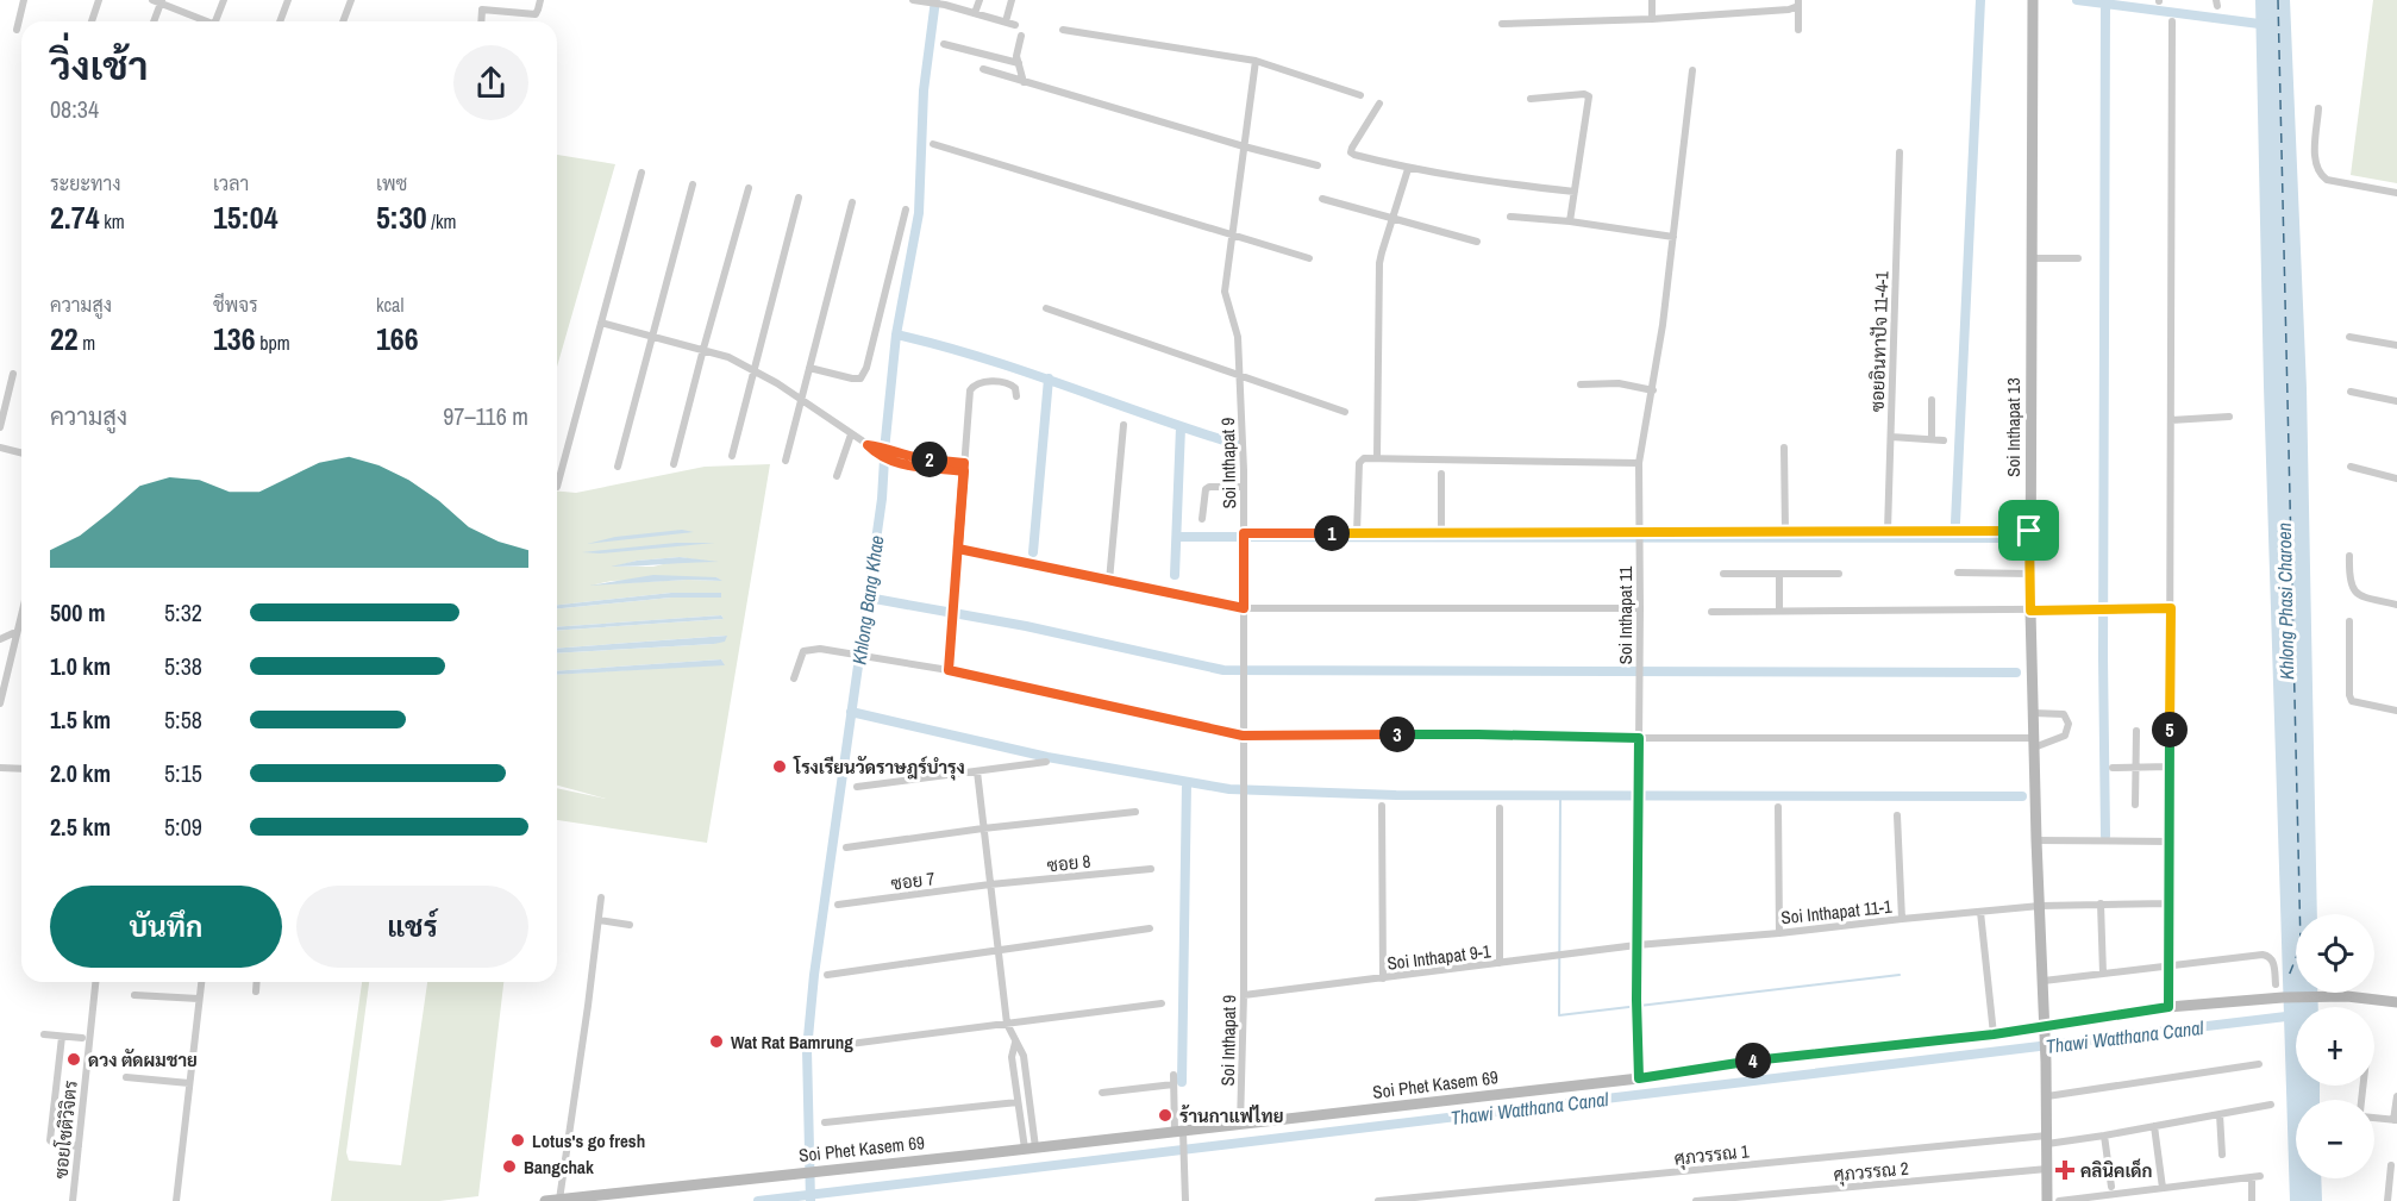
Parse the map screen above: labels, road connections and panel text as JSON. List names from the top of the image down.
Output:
{
  "streets": {
    "main road": ["Soi Inthapat 13", "Soi Phet Kasem 69"],
    "street": [
      "ซอยอินทาปัจ 11-4-1",
      "Soi Inthapat 9",
      "Soi Inthapat 11",
      "ซอย 8",
      "ซอย 7",
      "Soi Inthapat 11-1",
      "Soi Inthapat 9-1",
      "ซอยโชติวิจิตร",
      "ศุภวรรณ 1",
      "ศุภวรรณ 2"
    ]
  },
  "crossings": [
    ["Soi Inthapat 13", "Soi Inthapat 11-1"],
    ["Soi Inthapat 13", "Soi Phet Kasem 69"],
    ["Soi Inthapat 13", "ศุภวรรณ 1"],
    ["Soi Inthapat 13", "ศุภวรรณ 2"],
    ["Soi Inthapat 9", "Soi Inthapat 9-1"],
    ["Soi Inthapat 9", "Soi Phet Kasem 69"],
    ["Soi Inthapat 11", "Soi Inthapat 11-1"],
    ["Soi Inthapat 11", "Soi Inthapat 9-1"],
    ["Soi Inthapat 11", "Soi Phet Kasem 69"],
    ["ซอย 8", "ซอย 7"],
    ["Soi Inthapat 11-1", "Soi Inthapat 9-1"]
  ],
  "water": ["Khlong Bang Khae", "Khlong Phasi Charoen", "Thawi Watthana Canal"],
  "places": {
    "other": [
      "โรงเรียนวัดราษฎร์บำรุง",
      "Wat Rat Bamrung",
      "ดวง ตัดผมชาย",
      "ร้านกาแฟไทย",
      "Lotus's go fresh",
      "Bangchak"
    ],
    "health": ["คลินิคเด็ก"]
  },
  "page": {
    "heading": ["วิ่งเช้า", "08:34"],
    "stats": [
      ["ระยะทาง", "2.74 km"],
      ["เวลา", "15:04"],
      ["เพซ", "5:30 /km"],
      ["ความสูง", "22 m"],
      ["ชีพจร", "136 bpm"],
      ["kcal", "166"]
    ],
    "chart": ["ความสูง", "97–116 m"],
    "pins": [
      "2",
      "1",
      "5",
      "3",
      "4"
    ],
    "list": [
      {
        "name": "500 m",
        "note": "5:32"
      },
      {
        "name": "1.0 km",
        "note": "5:38"
      },
      {
        "name": "1.5 km",
        "note": "5:58"
      },
      {
        "name": "2.0 km",
        "note": "5:15"
      },
      {
        "name": "2.5 km",
        "note": "5:09"
      }
    ],
    "buttons": ["บันทึก", "แชร์"],
    "map_buttons": ["+", "−"]
  }
}
